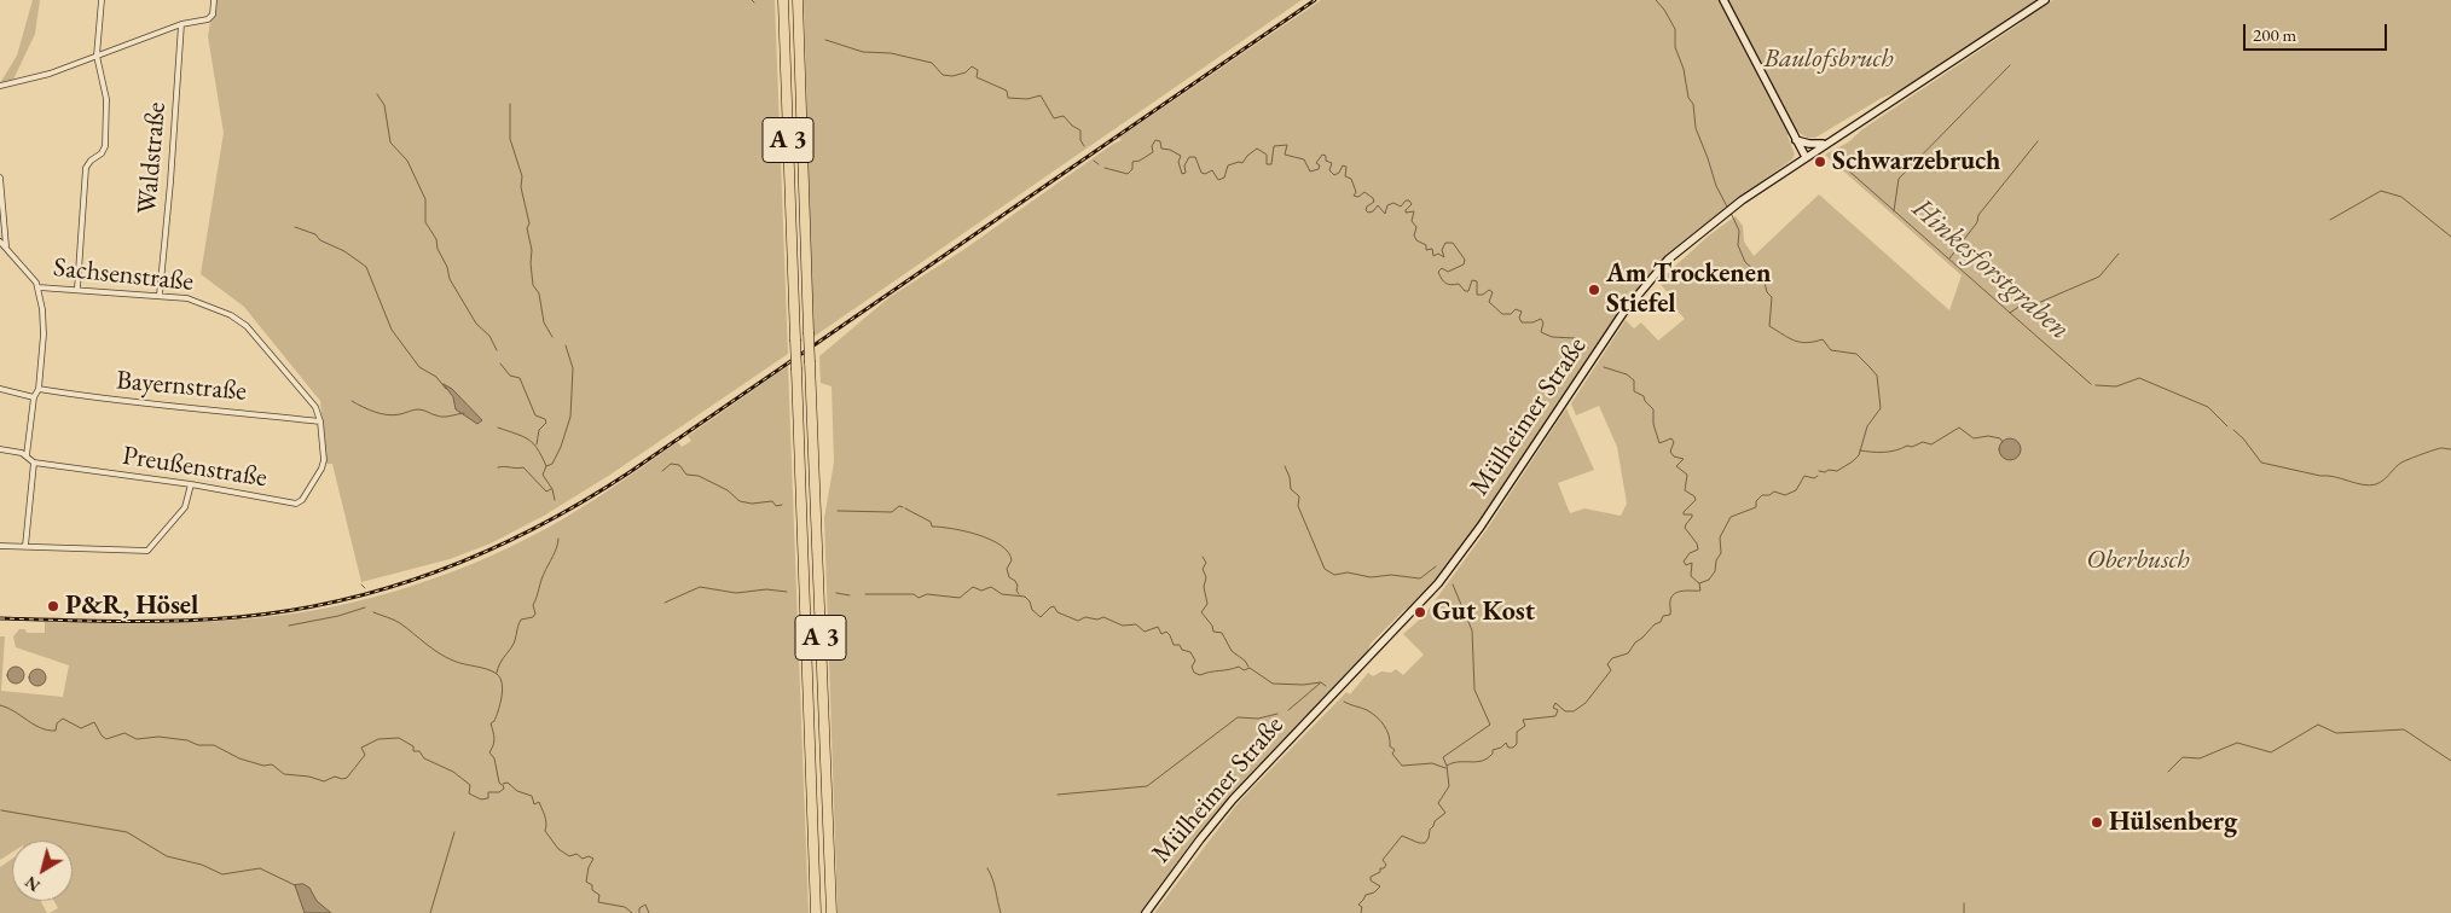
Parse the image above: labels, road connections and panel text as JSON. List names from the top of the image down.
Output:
{
  "streets": {
    "highway": ["A 3"],
    "main road": ["Mülheimer Straße"],
    "street": [
      "Waldstraße",
      "Sachsenstraße",
      "Bayernstraße",
      "Preußenstraße"
    ]
  },
  "crossings": [
    ["Waldstraße", "Sachsenstraße"],
    ["Sachsenstraße", "Bayernstraße"],
    ["Sachsenstraße", "Preußenstraße"],
    ["Bayernstraße", "Preußenstraße"]
  ],
  "water": ["Hinkesforstgraben"],
  "parks": ["Baulofsbruch", "Oberbusch"],
  "places": [
    "Schwarzebruch",
    "Am Trockenen Stiefel",
    "P&R, Hösel",
    "Gut Kost",
    "Hülsenberg"
  ],
  "scale_bar": "200 m",
  "north": "bottom left"
}
